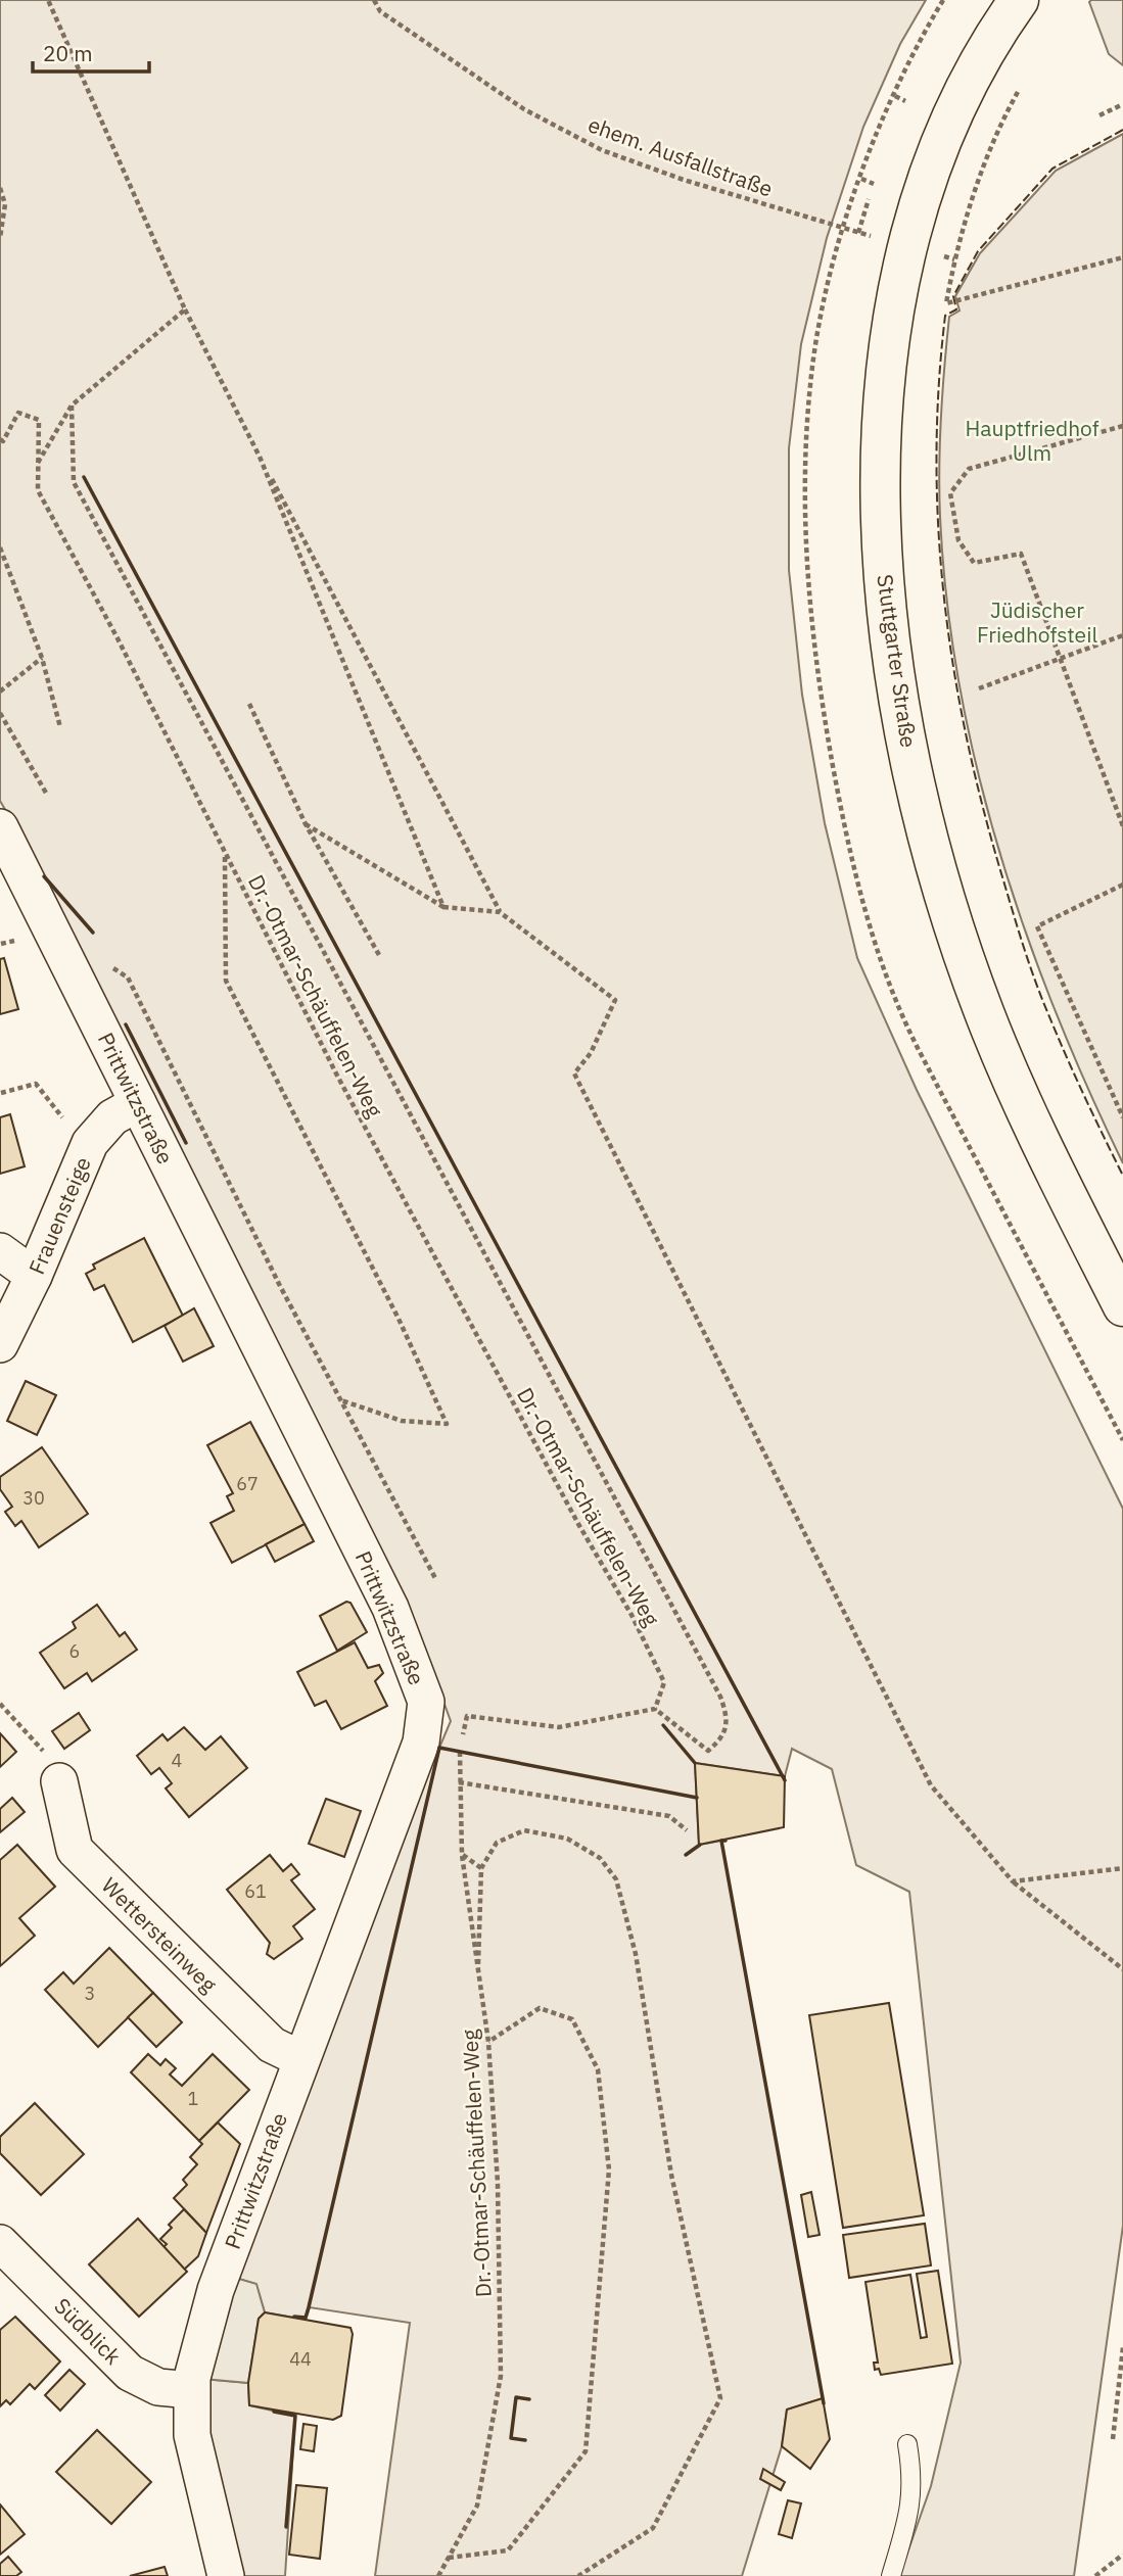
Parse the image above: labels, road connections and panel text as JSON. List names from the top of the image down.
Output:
{
  "streets": {
    "main road": ["Stuttgarter Straße"],
    "street": [
      "Prittwitzstraße",
      "Frauensteige",
      "Wettersteinweg",
      "Südblick"
    ],
    "path": ["ehem. Ausfallstraße", "Dr.-Otmar-Schäuffelen-Weg"]
  },
  "crossings": [
    ["Prittwitzstraße", "Frauensteige"],
    ["Prittwitzstraße", "Wettersteinweg"],
    ["Prittwitzstraße", "Südblick"]
  ],
  "parks": ["Hauptfriedhof Ulm", "Jüdischer Friedhofsteil"],
  "house_numbers": [
    "67",
    "30",
    "6",
    "4",
    "61",
    "3",
    "1",
    "44"
  ],
  "scale_bar": "20 m"
}
